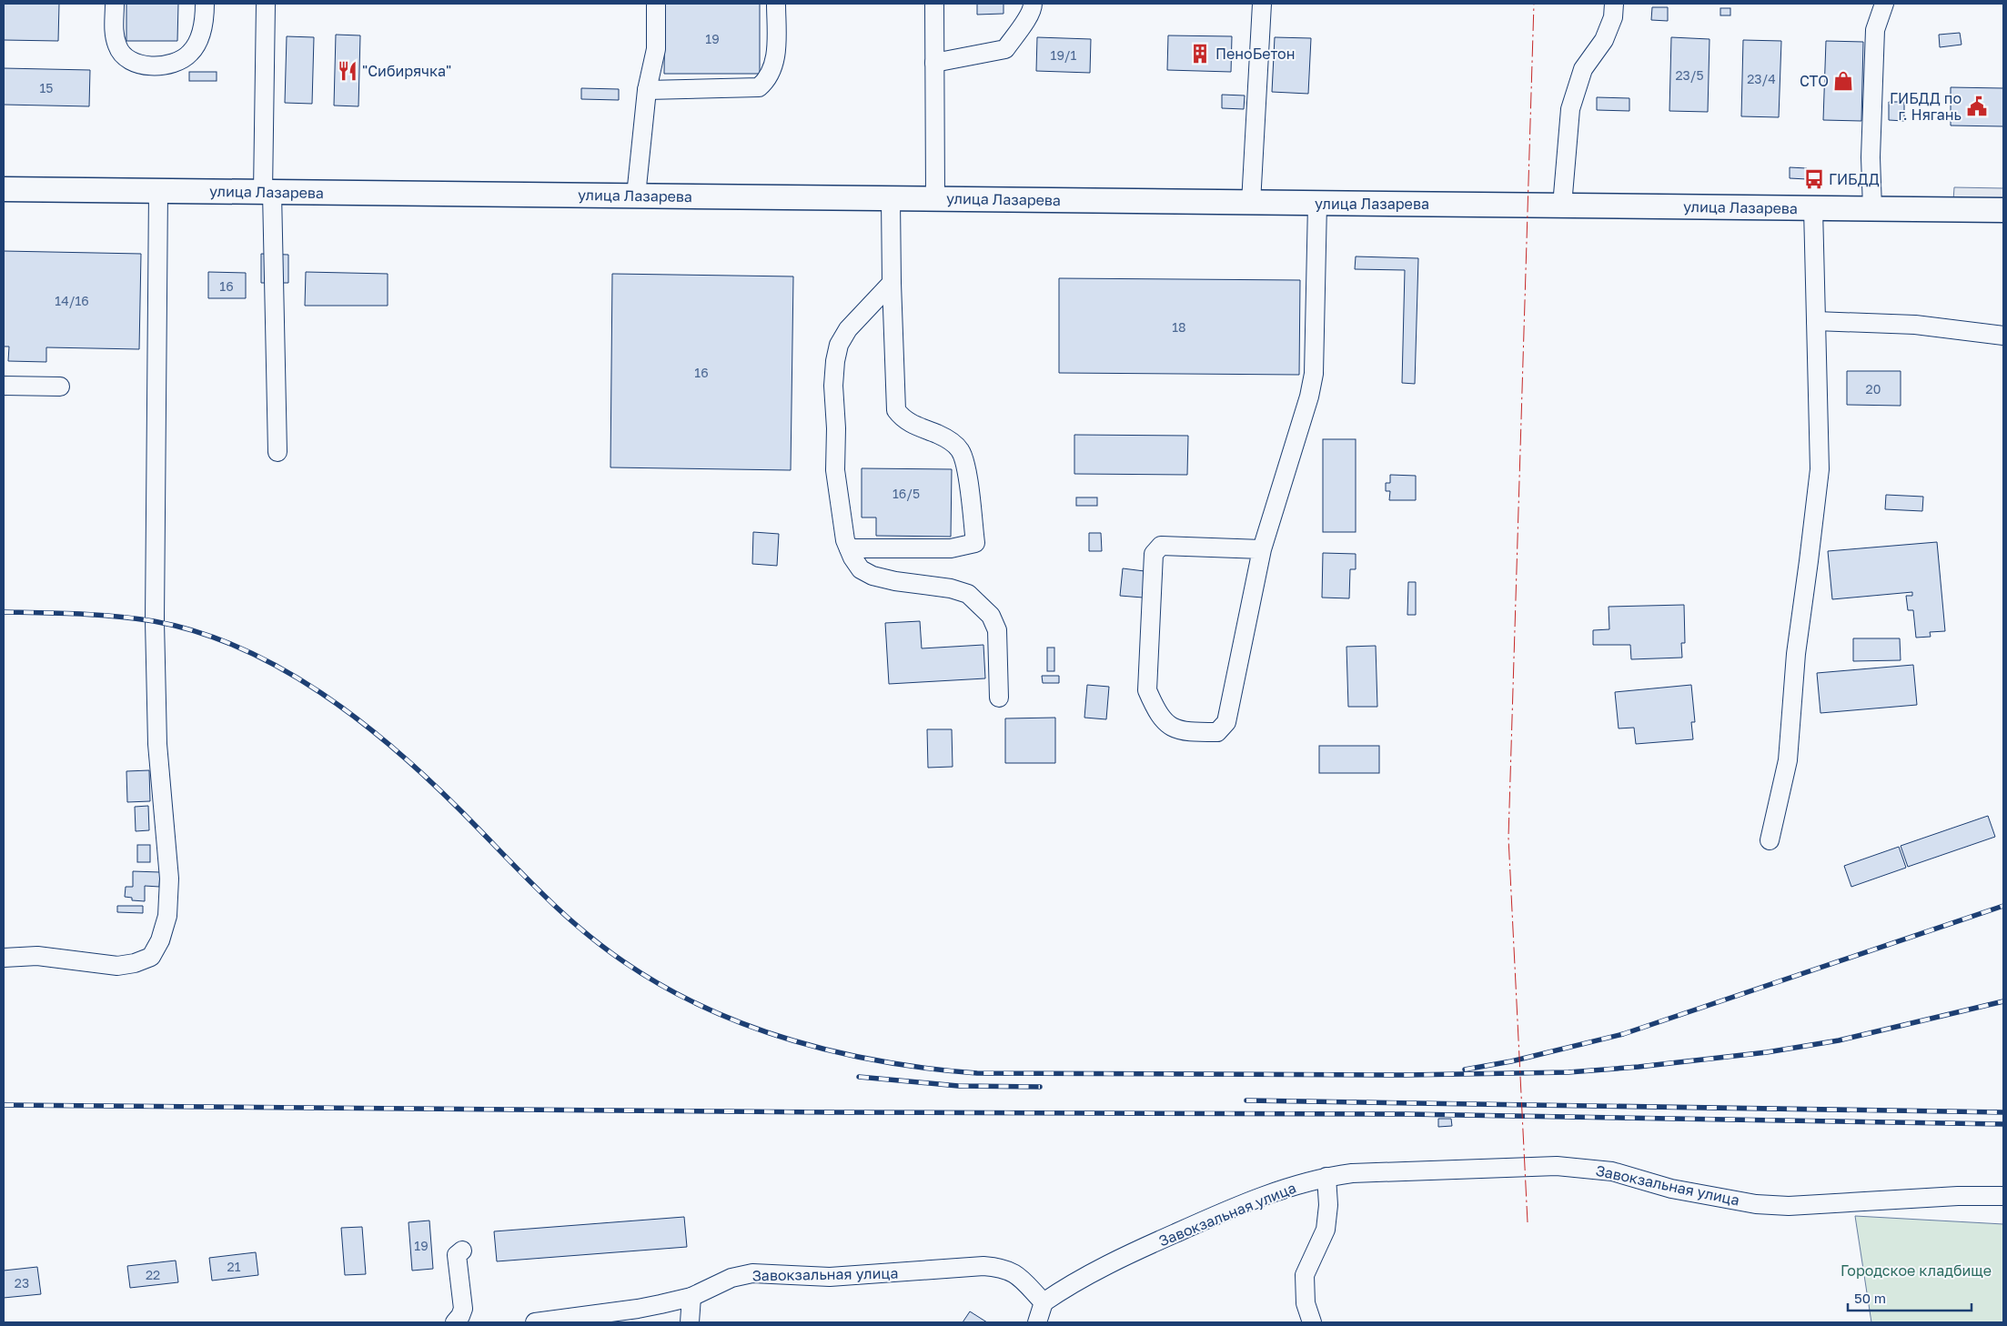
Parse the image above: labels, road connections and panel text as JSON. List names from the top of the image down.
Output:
{
  "streets": {
    "main road": ["улица Лазарева"],
    "street": ["Завокзальная улица"]
  },
  "parks": ["Городское кладбище"],
  "places": {
    "building": ["ПеноБетон"],
    "restaurant": ["\"Сибирячка\""],
    "shop": ["СТО"],
    "public building": ["ГИБДД по г. Нягань"],
    "bus stop": ["ГИБДД"]
  },
  "house_numbers": [
    "19",
    "19/1",
    "23/5",
    "23/4",
    "15",
    "16",
    "14/16",
    "18",
    "16",
    "20",
    "16/5",
    "19",
    "21",
    "22",
    "23"
  ],
  "scale_bar": "50 m"
}
